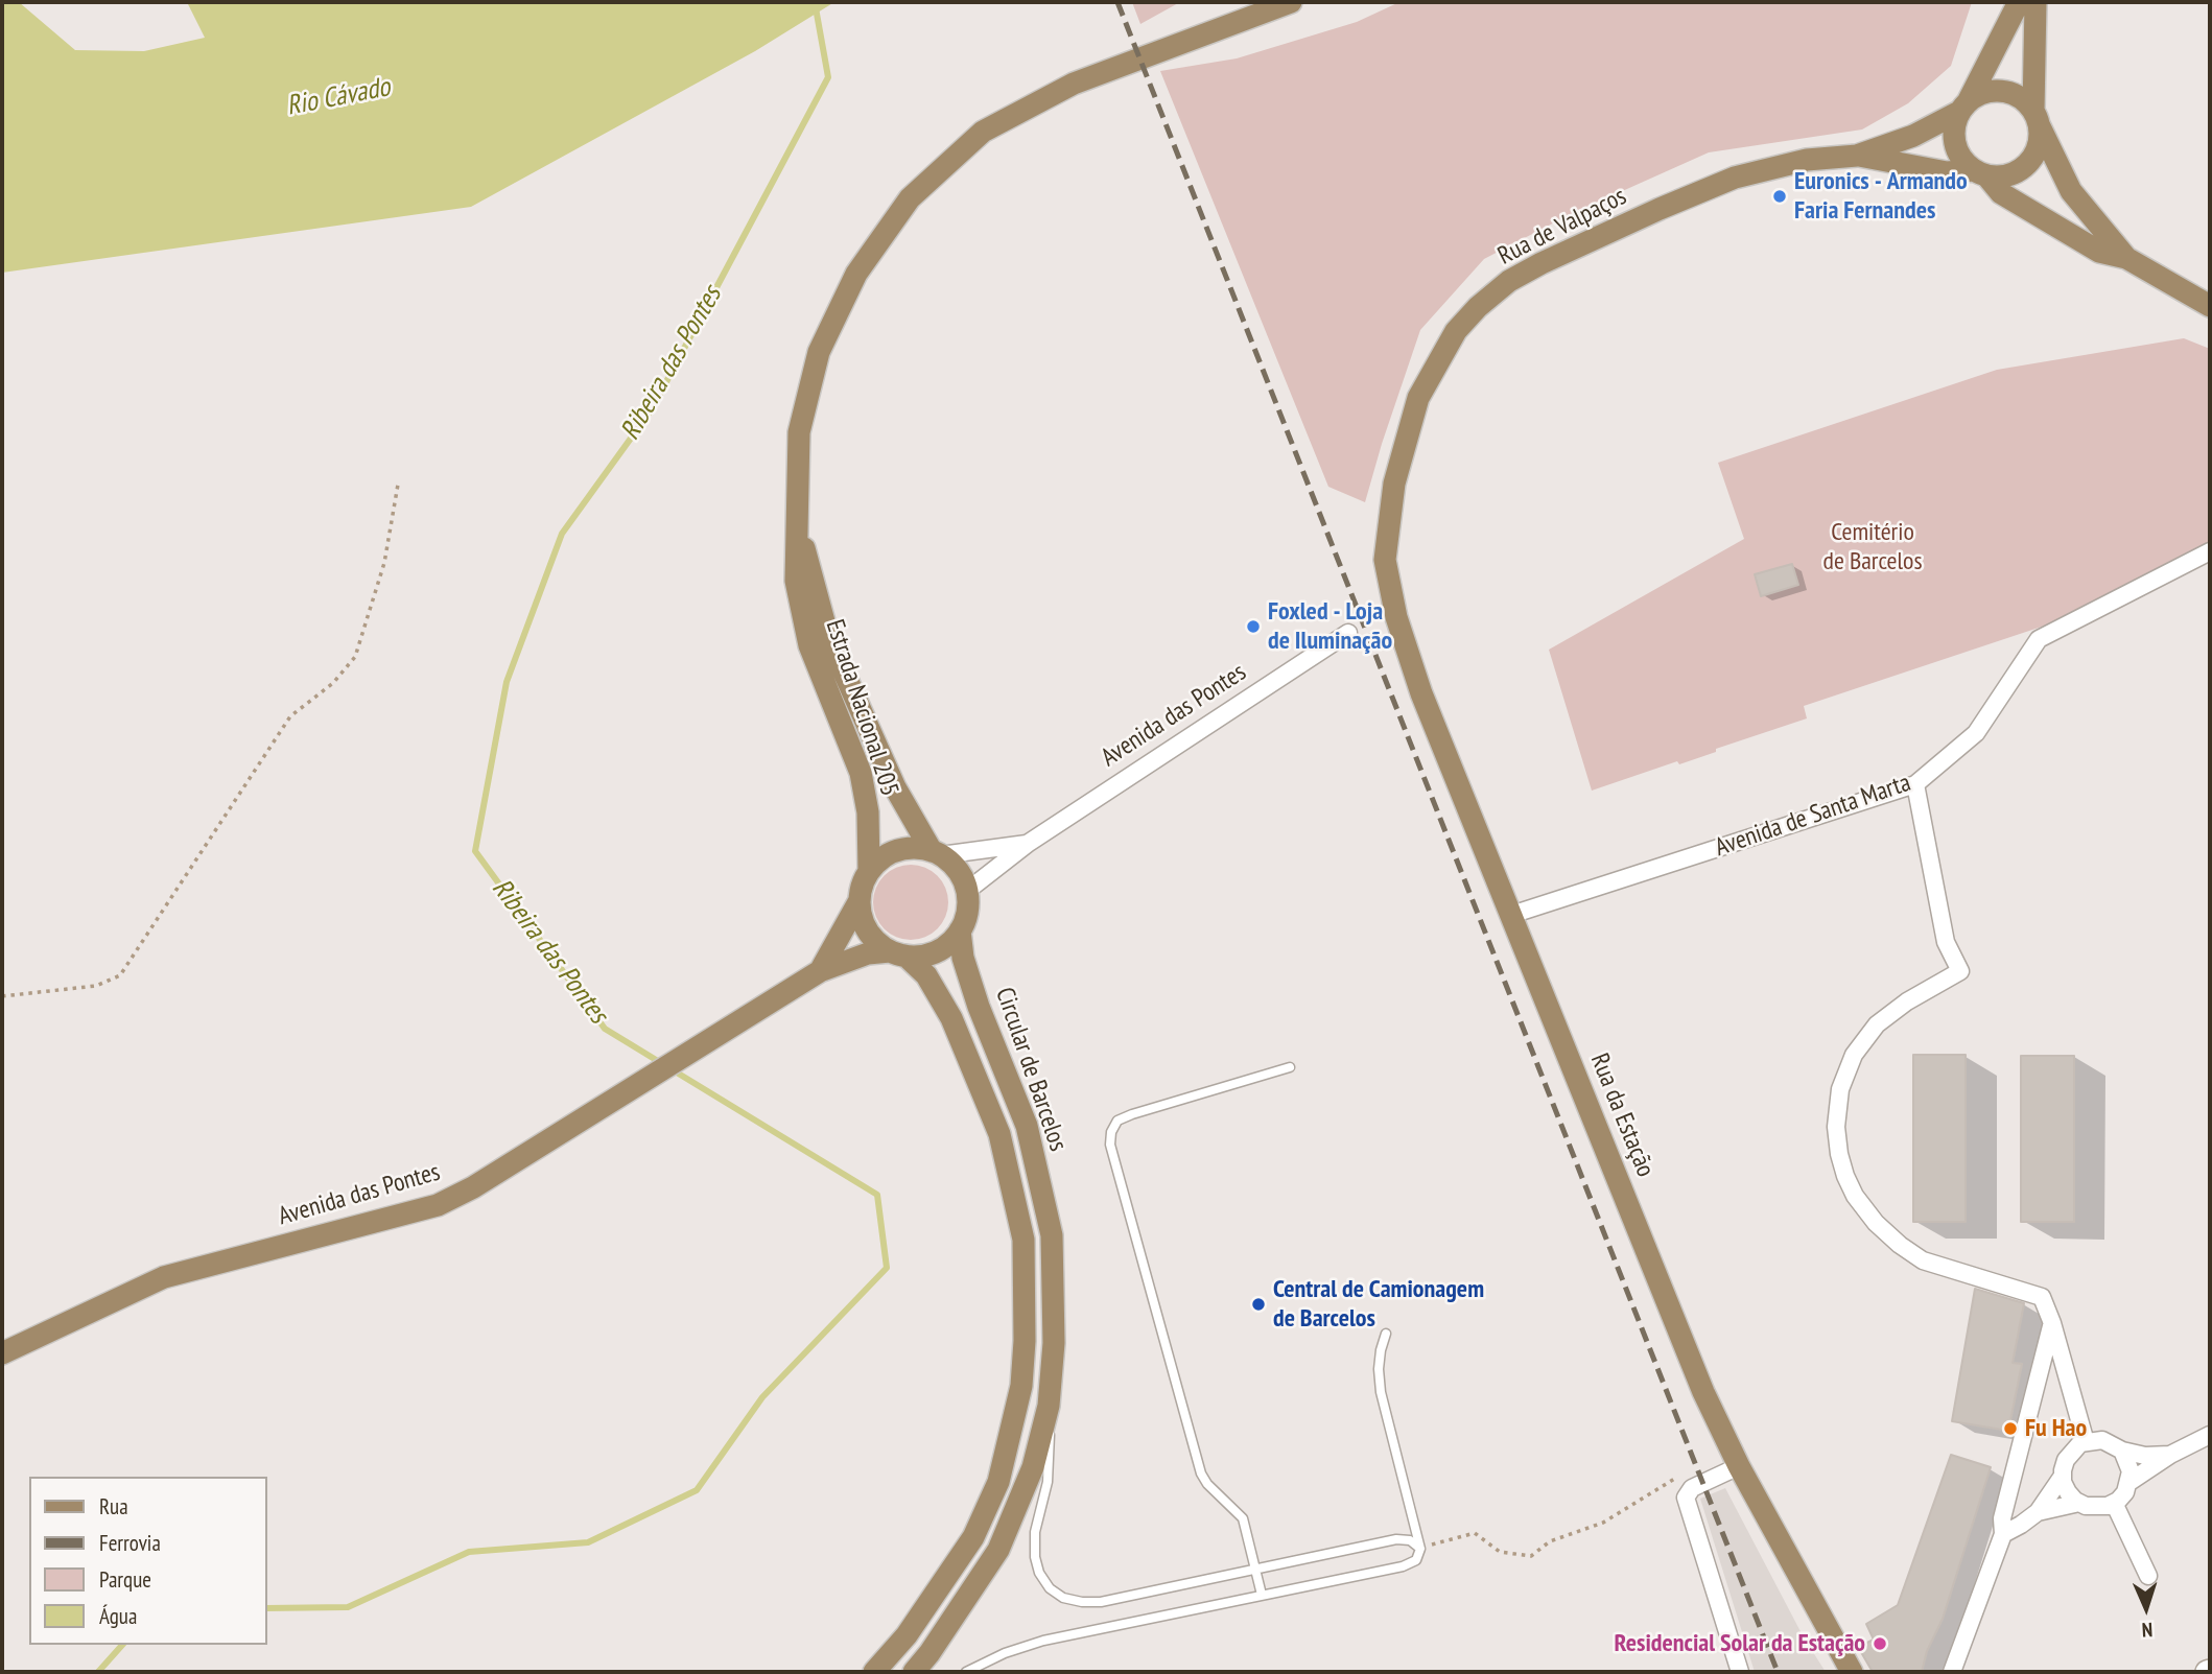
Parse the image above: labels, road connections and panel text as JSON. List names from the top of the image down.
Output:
{
  "streets": {
    "main road": [
      "Rua de Valpaços",
      "Estrada Nacional 205",
      "Avenida das Pontes",
      "Circular de Barcelos",
      "Rua da Estação"
    ],
    "street": ["Avenida de Santa Marta"]
  },
  "crossings": [
    ["Rua de Valpaços", "Rua da Estação"],
    ["Estrada Nacional 205", "Avenida das Pontes"],
    ["Estrada Nacional 205", "Circular de Barcelos"],
    ["Avenida das Pontes", "Circular de Barcelos"],
    ["Avenida de Santa Marta", "Rua da Estação"]
  ],
  "water": ["Rio Cávado", "Ribeira das Pontes"],
  "parks": ["Cemitério de Barcelos"],
  "places": [
    "Euronics - Armando Faria Fernandes",
    "Foxled - Loja de Iluminação",
    "Central de Camionagem de Barcelos",
    "Fu Hao",
    "Residencial Solar da Estação"
  ],
  "legend": [
    "Rua",
    "Ferrovia",
    "Parque",
    "Água"
  ],
  "north": "bottom"
}
